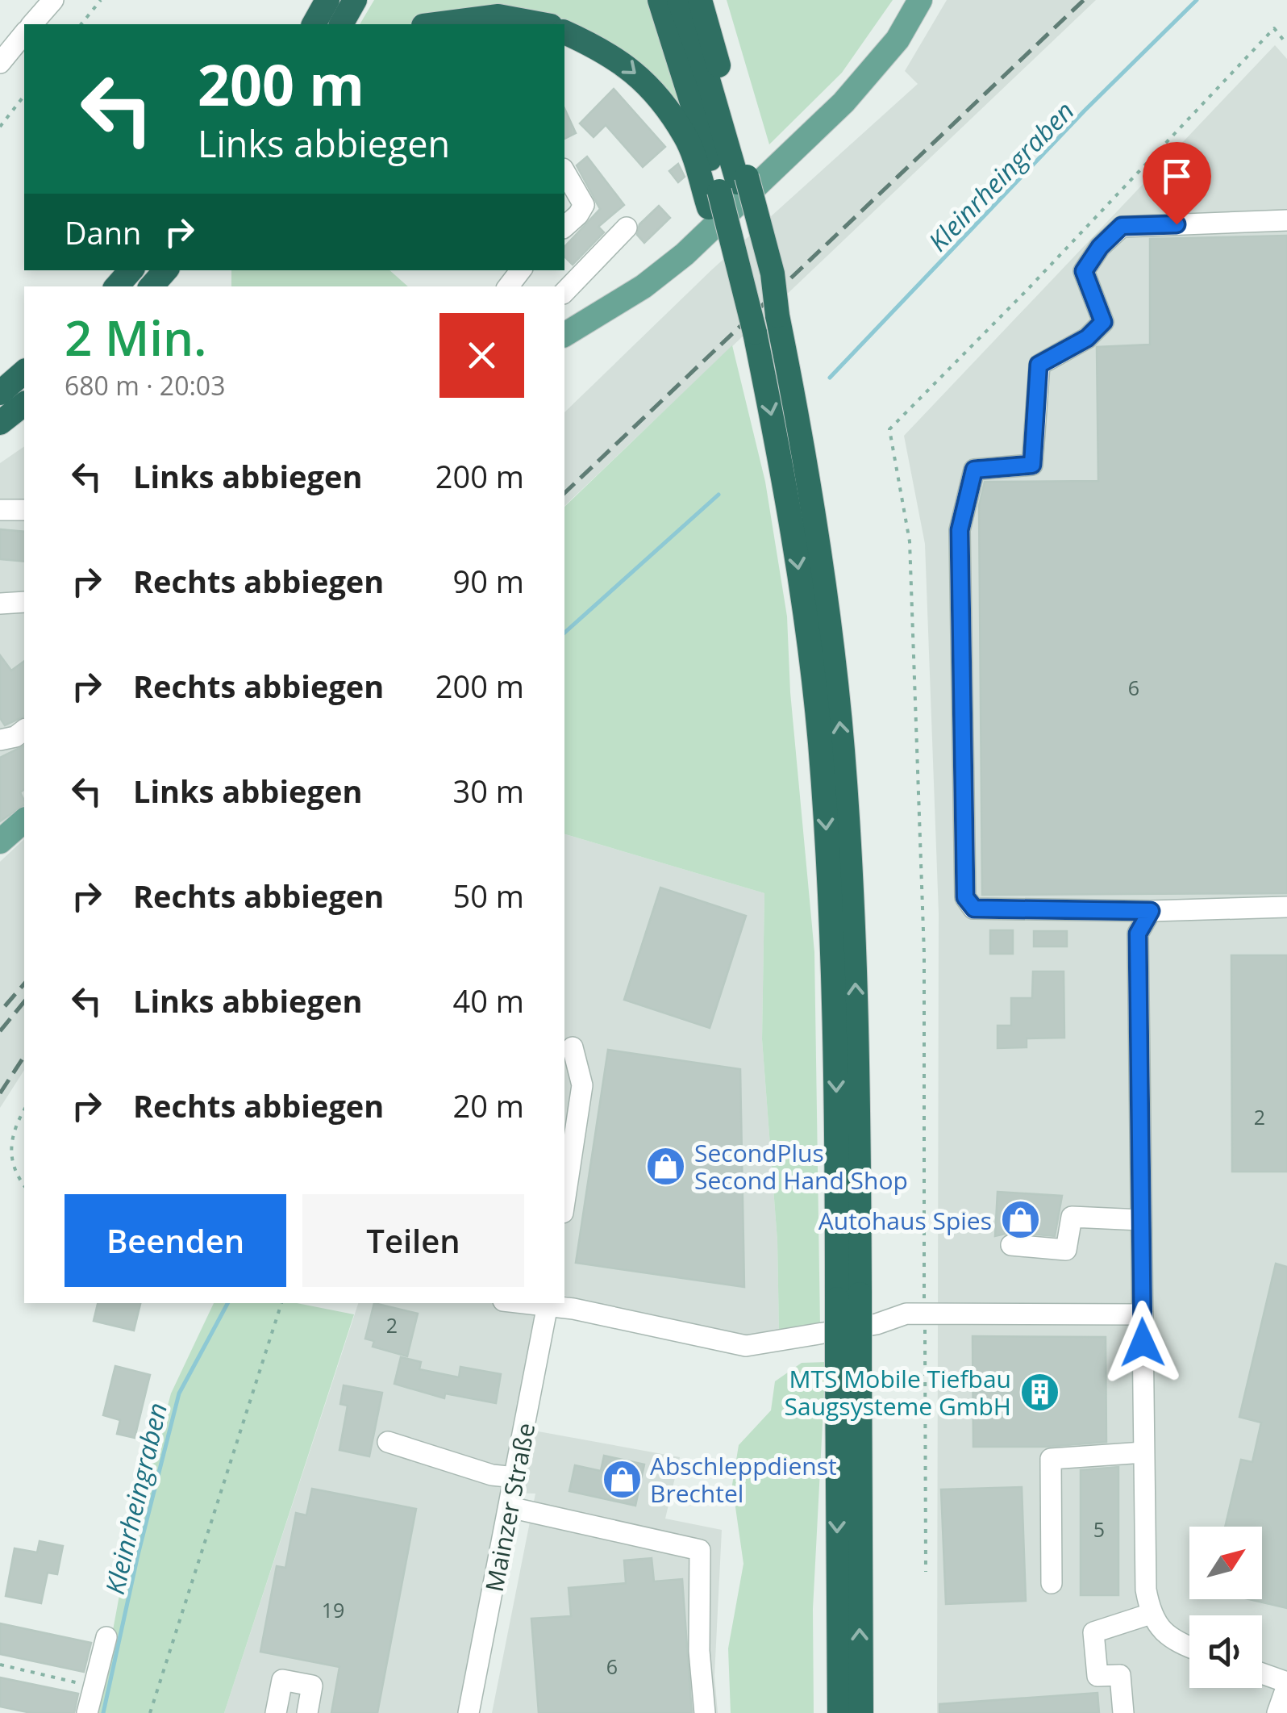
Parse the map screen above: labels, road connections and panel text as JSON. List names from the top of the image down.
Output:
{
  "streets": {
    "street": ["Mainzer Straße"]
  },
  "water": ["Kleinrheingraben"],
  "places": {
    "shop": ["SecondPlus Second Hand Shop", "Autohaus Spies", "Abschleppdienst Brechtel"],
    "building": ["MTS Mobile Tiefbau Saugsysteme GmbH"]
  },
  "house_numbers": [
    "6",
    "2",
    "2",
    "5",
    "19",
    "6"
  ],
  "north": "top right",
  "page": {
    "turn": ["200 m", "Links abbiegen"],
    "then": "Dann",
    "heading": ["2 Min.", "680 m · 20:03"],
    "list": [
      {
        "name": "Links abbiegen",
        "value": "200 m"
      },
      {
        "name": "Rechts abbiegen",
        "value": "90 m"
      },
      {
        "name": "Rechts abbiegen",
        "value": "200 m"
      },
      {
        "name": "Links abbiegen",
        "value": "30 m"
      },
      {
        "name": "Rechts abbiegen",
        "value": "50 m"
      },
      {
        "name": "Links abbiegen",
        "value": "40 m"
      },
      {
        "name": "Rechts abbiegen",
        "value": "20 m"
      }
    ],
    "buttons": ["Beenden", "Teilen"]
  }
}
